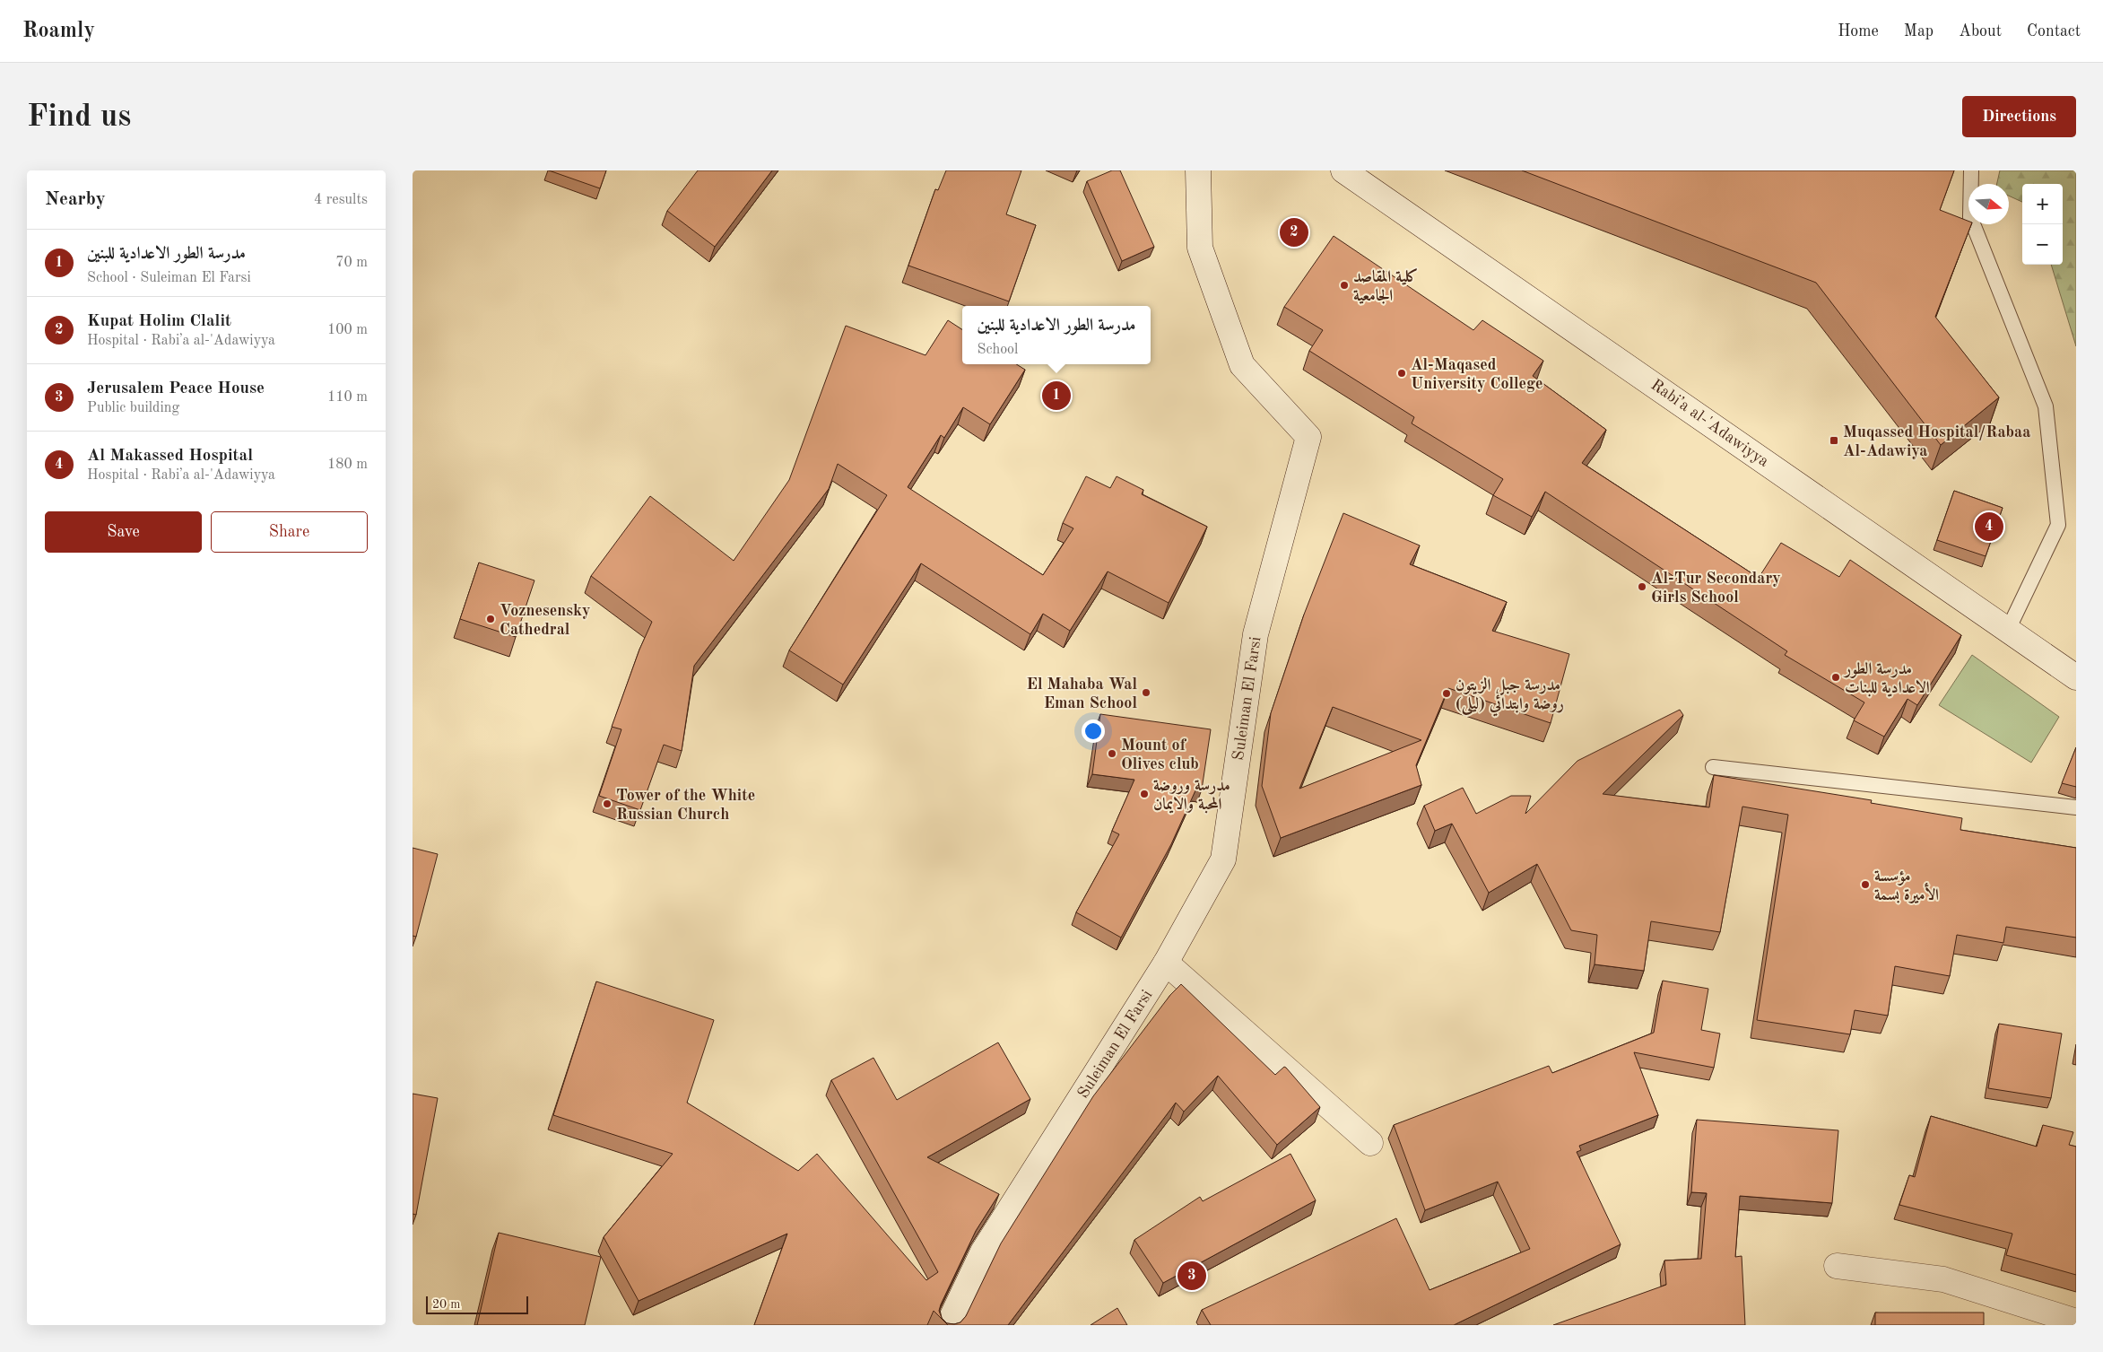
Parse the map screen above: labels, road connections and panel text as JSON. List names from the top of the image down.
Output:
{
  "streets": {
    "street": ["Rabiʼa al-'Adawiyya", "Suleiman El Farsi"]
  },
  "places": {
    "other": [
      "كلية المقاصد الجامعية",
      "Al-Maqased University College",
      "Al-Tur Secondary Girls School",
      "Voznesensky Cathedral",
      "مدرسة الطور الاعدادية للبنات",
      "El Mahaba Wal Eman School",
      "مدرسة جبل الزيتون (ليلى) روضة وابتدائي",
      "Mount of Olives club",
      "مدرسة وروضة المحبة والايمان",
      "Tower of the White Russian Church",
      "مؤسسة الأميرة بسمة"
    ],
    "transit": ["Muqassed Hospital/Rabaa Al-Adawiya"]
  },
  "scale_bar": "20 m",
  "north": "right",
  "page": {
    "header": "Roamly",
    "nav": [
      "Home",
      "Map",
      "About",
      "Contact"
    ],
    "buttons": [
      "Directions",
      ["Save", "Share"]
    ],
    "title": "Find us",
    "heading": ["Nearby", "4 results"],
    "map_buttons": ["+", "−"],
    "pins": [
      "2",
      "1",
      "4",
      "3"
    ],
    "list": [
      {
        "mark": "1",
        "name": "مدرسة الطور الاعدادية للبنين",
        "note": "School · Suleiman El Farsi",
        "value": "70 m"
      },
      {
        "mark": "2",
        "name": "Kupat Holim Clalit",
        "note": "Hospital · Rabiʼa al-'Adawiyya",
        "value": "100 m"
      },
      {
        "mark": "3",
        "name": "Jerusalem Peace House",
        "note": "Public building",
        "value": "110 m"
      },
      {
        "mark": "4",
        "name": "Al Makassed Hospital",
        "note": "Hospital · Rabiʼa al-'Adawiyya",
        "value": "180 m"
      }
    ],
    "popup": ["مدرسة الطور الاعدادية للبنين", "School"],
    "scale": "20 m"
  }
}
